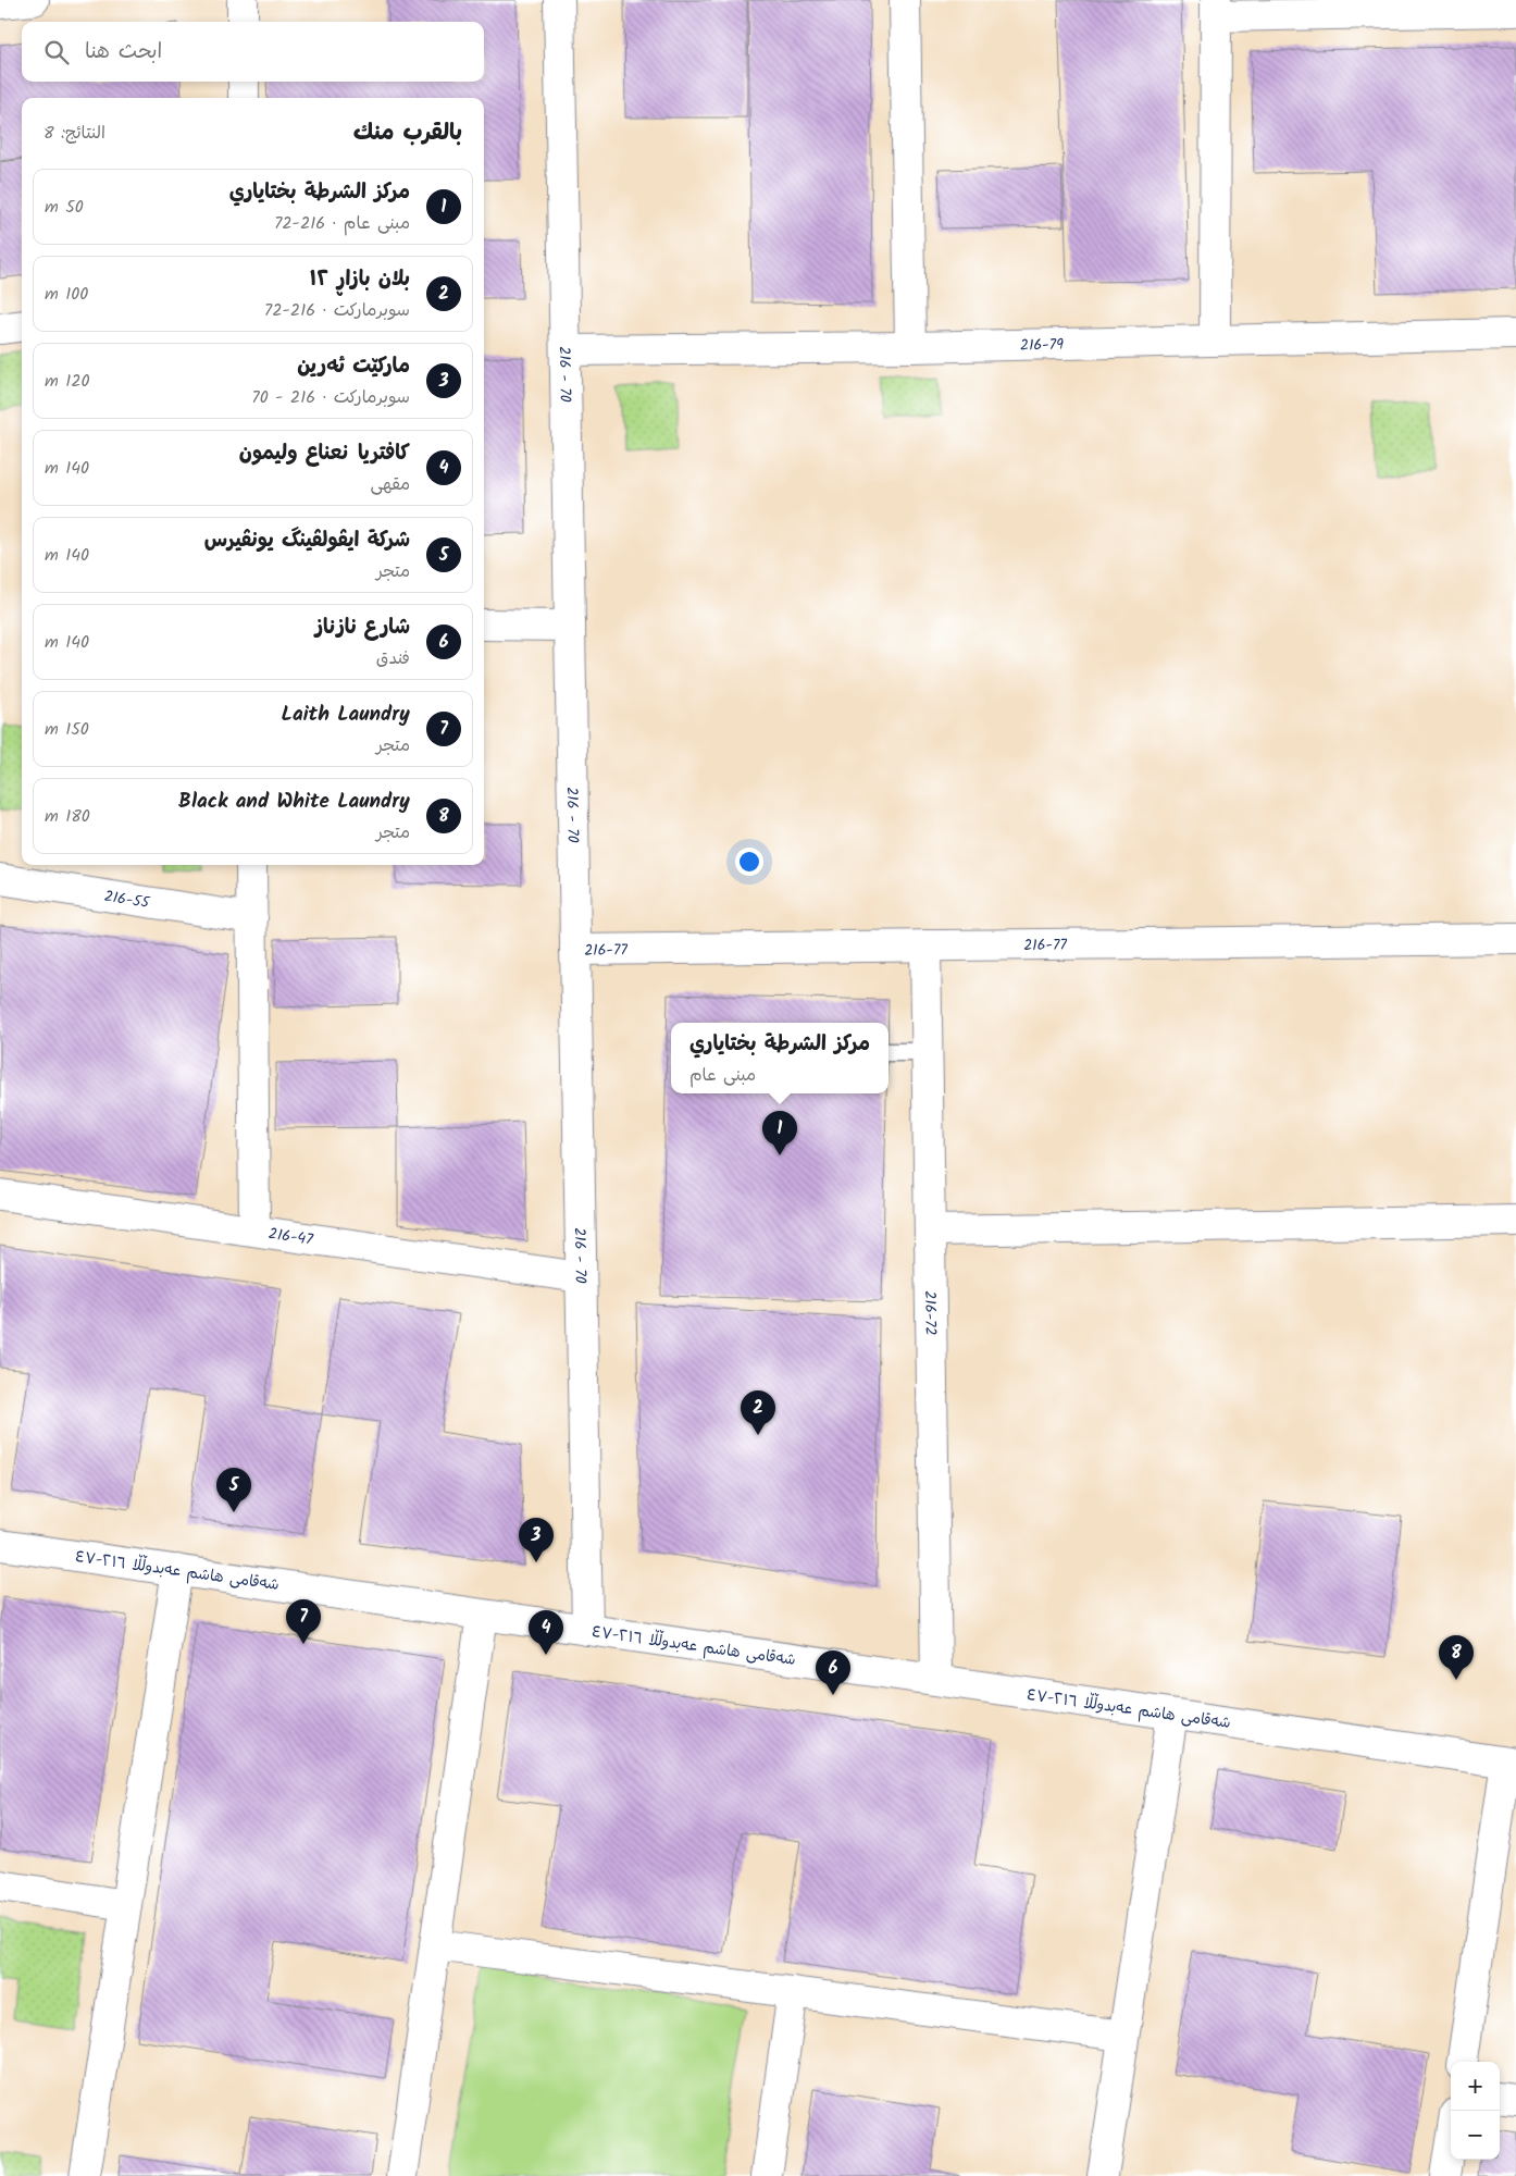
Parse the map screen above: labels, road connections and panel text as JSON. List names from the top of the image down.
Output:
{
  "streets": {
    "street": [
      "216-79",
      "216 - 70",
      "216-55",
      "216-77",
      "216-47",
      "216-72",
      "شەقامی هاشم عەبدوڵڵا ٢١٦-٤٧"
    ]
  },
  "crossings": [
    ["216-79", "216 - 70"],
    ["216 - 70", "216-77"],
    ["216 - 70", "216-47"],
    ["216 - 70", "شەقامی هاشم عەبدوڵڵا ٢١٦-٤٧"],
    ["216-77", "216-72"],
    ["216-72", "شەقامی هاشم عەبدوڵڵا ٢١٦-٤٧"]
  ],
  "page": {
    "search": "ابحث هنا",
    "heading": ["بالقرب منك", "النتائج: 8"],
    "list": [
      {
        "mark": "1",
        "name": "مركز الشرطة بختاياري",
        "note": "مبنى عام · 216-72",
        "value": "50 m"
      },
      {
        "mark": "2",
        "name": "بلان بازاڕ ١٢",
        "note": "سوبرماركت · 216-72",
        "value": "100 m"
      },
      {
        "mark": "3",
        "name": "مارکێت ئەرین",
        "note": "سوبرماركت · 216 - 70",
        "value": "120 m"
      },
      {
        "mark": "4",
        "name": "كافتريا نعناع وليمون",
        "note": "مقهى",
        "value": "140 m"
      },
      {
        "mark": "5",
        "name": "شركة ايڤولڤينگ يونڤيرس",
        "note": "متجر",
        "value": "140 m"
      },
      {
        "mark": "6",
        "name": "شارع نازناز",
        "note": "فندق",
        "value": "140 m"
      },
      {
        "mark": "7",
        "name": "Laith Laundry",
        "note": "متجر",
        "value": "150 m"
      },
      {
        "mark": "8",
        "name": "Black and White Laundry",
        "note": "متجر",
        "value": "180 m"
      }
    ],
    "popup": ["مركز الشرطة بختاياري", "مبنى عام"],
    "pins": [
      "1",
      "2",
      "5",
      "3",
      "7",
      "4",
      "8",
      "6"
    ],
    "map_buttons": ["+", "−"]
  }
}
